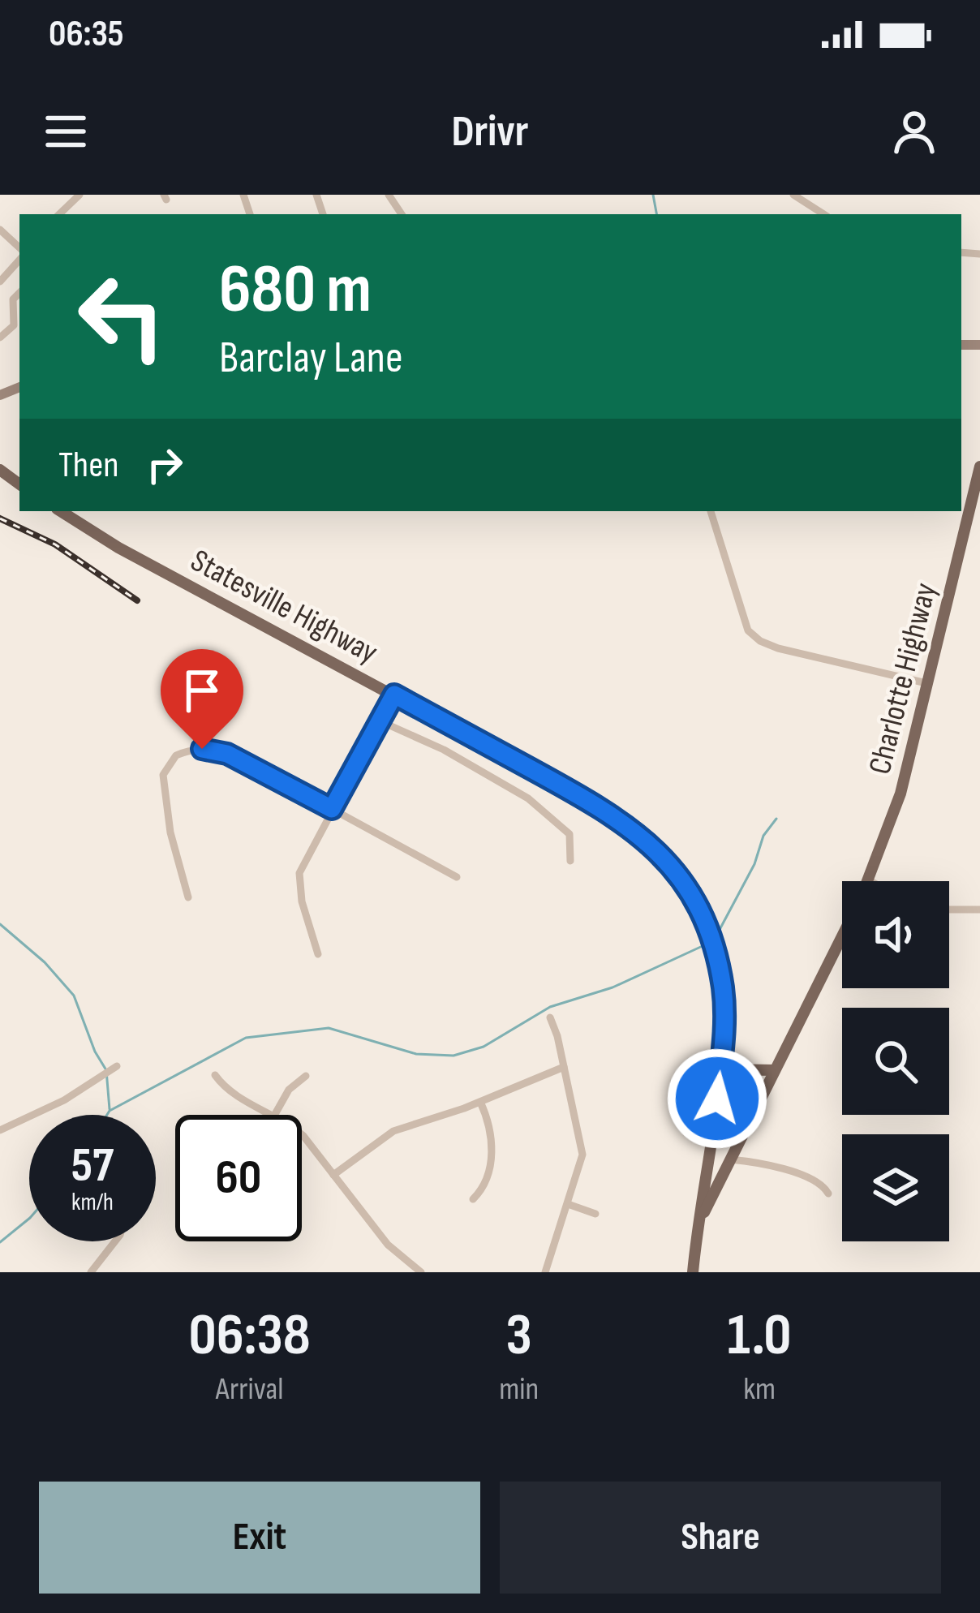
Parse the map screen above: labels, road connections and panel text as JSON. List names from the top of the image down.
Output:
{
  "streets": {
    "main road": ["Statesville Highway", "Charlotte Highway"]
  },
  "crossings": [
    ["Statesville Highway", "Charlotte Highway"]
  ],
  "page": {
    "status": "06:35",
    "header": "Drivr",
    "turn": ["680 m", "Barclay Lane"],
    "then": "Then",
    "speed": "57 km/h",
    "limit": "60",
    "eta": [
      "06:38",
      "Arrival",
      "3",
      "min",
      "1.0",
      "km"
    ],
    "buttons": ["Exit", "Share"]
  }
}
